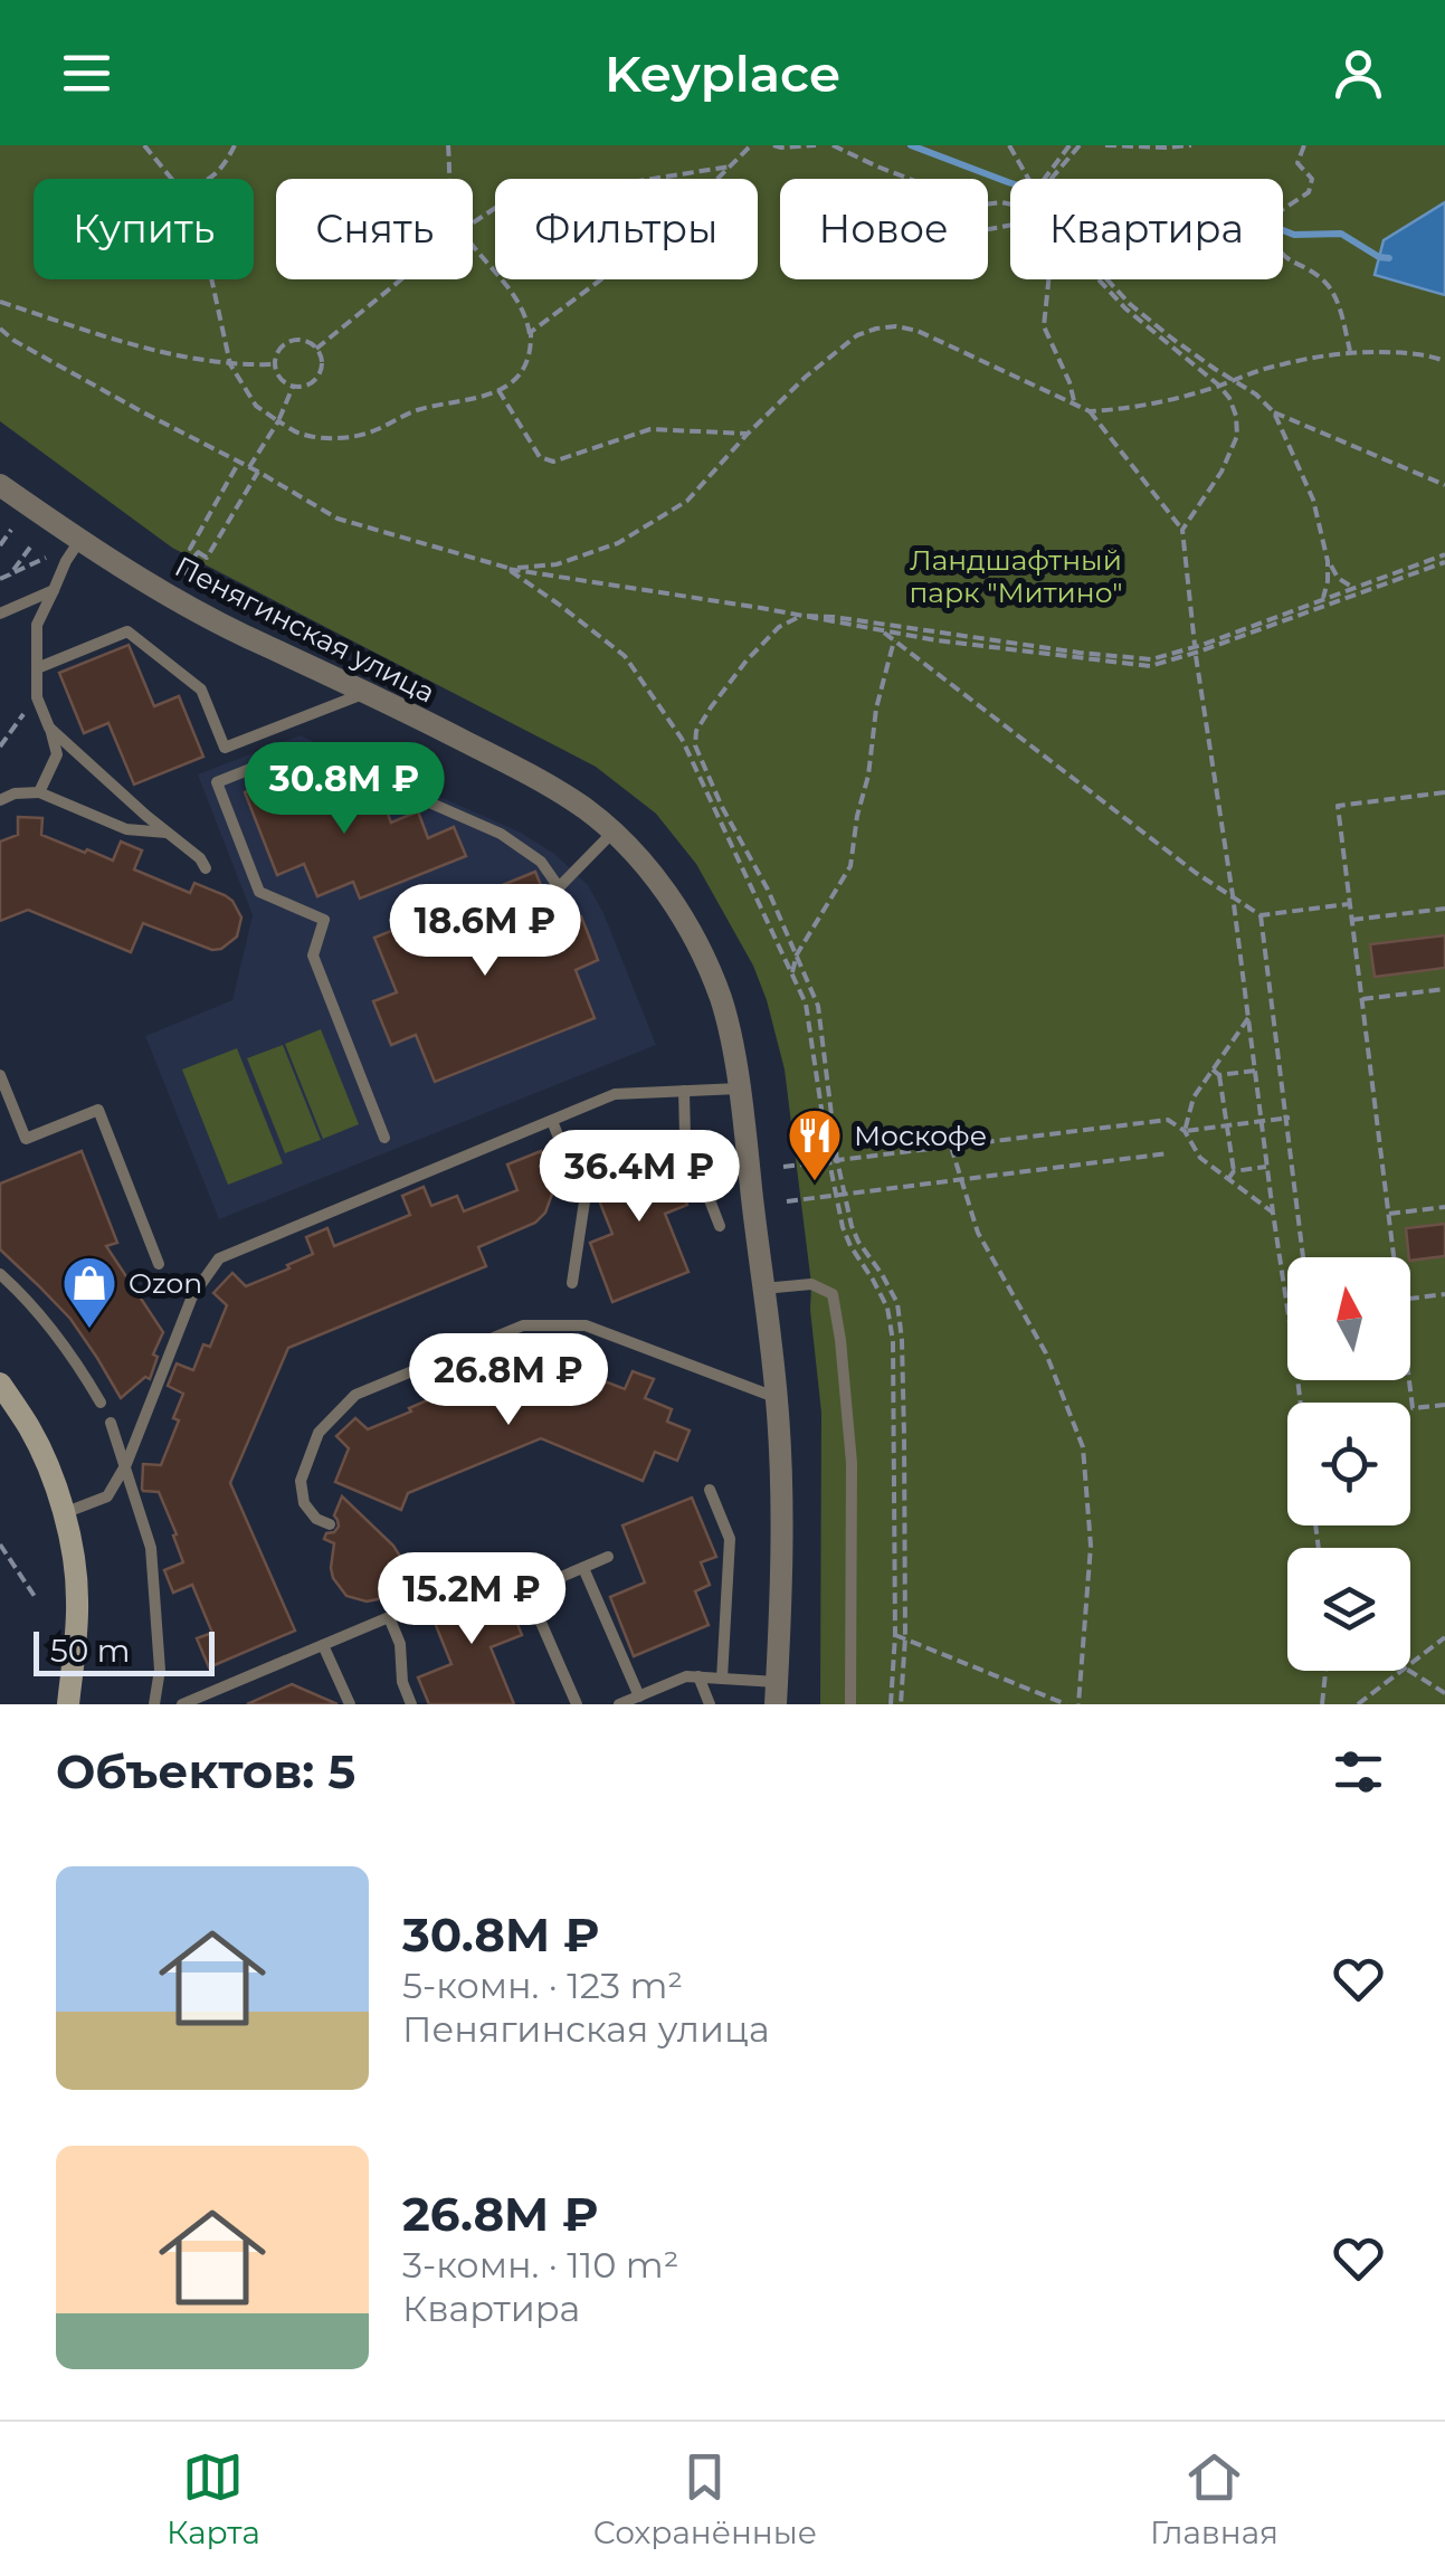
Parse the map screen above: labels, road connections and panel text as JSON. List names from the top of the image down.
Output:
{
  "streets": {
    "street": ["Пенягинская улица"]
  },
  "parks": ["Ландшафтный парк \"Митино\""],
  "places": {
    "restaurant": ["Москофе"],
    "shop": ["Ozon"]
  },
  "scale_bar": "50 m",
  "north": "top",
  "page": {
    "header": "Keyplace",
    "chip": [
      "Купить",
      "Снять",
      "Фильтры",
      "Новое",
      "Квартира"
    ],
    "price": [
      "30.8M ₽",
      "18.6M ₽",
      "36.4M ₽",
      "26.8M ₽",
      "15.2M ₽"
    ],
    "scale": "50 m",
    "heading": "Объектов: 5",
    "list": [
      {
        "name": "30.8M ₽",
        "note": "5-комн. · 123 m² · Пенягинская улица"
      },
      {
        "name": "26.8M ₽",
        "note": "3-комн. · 110 m² · Квартира"
      }
    ],
    "tabs": ["Карта", "Сохранённые", "Главная"]
  }
}
